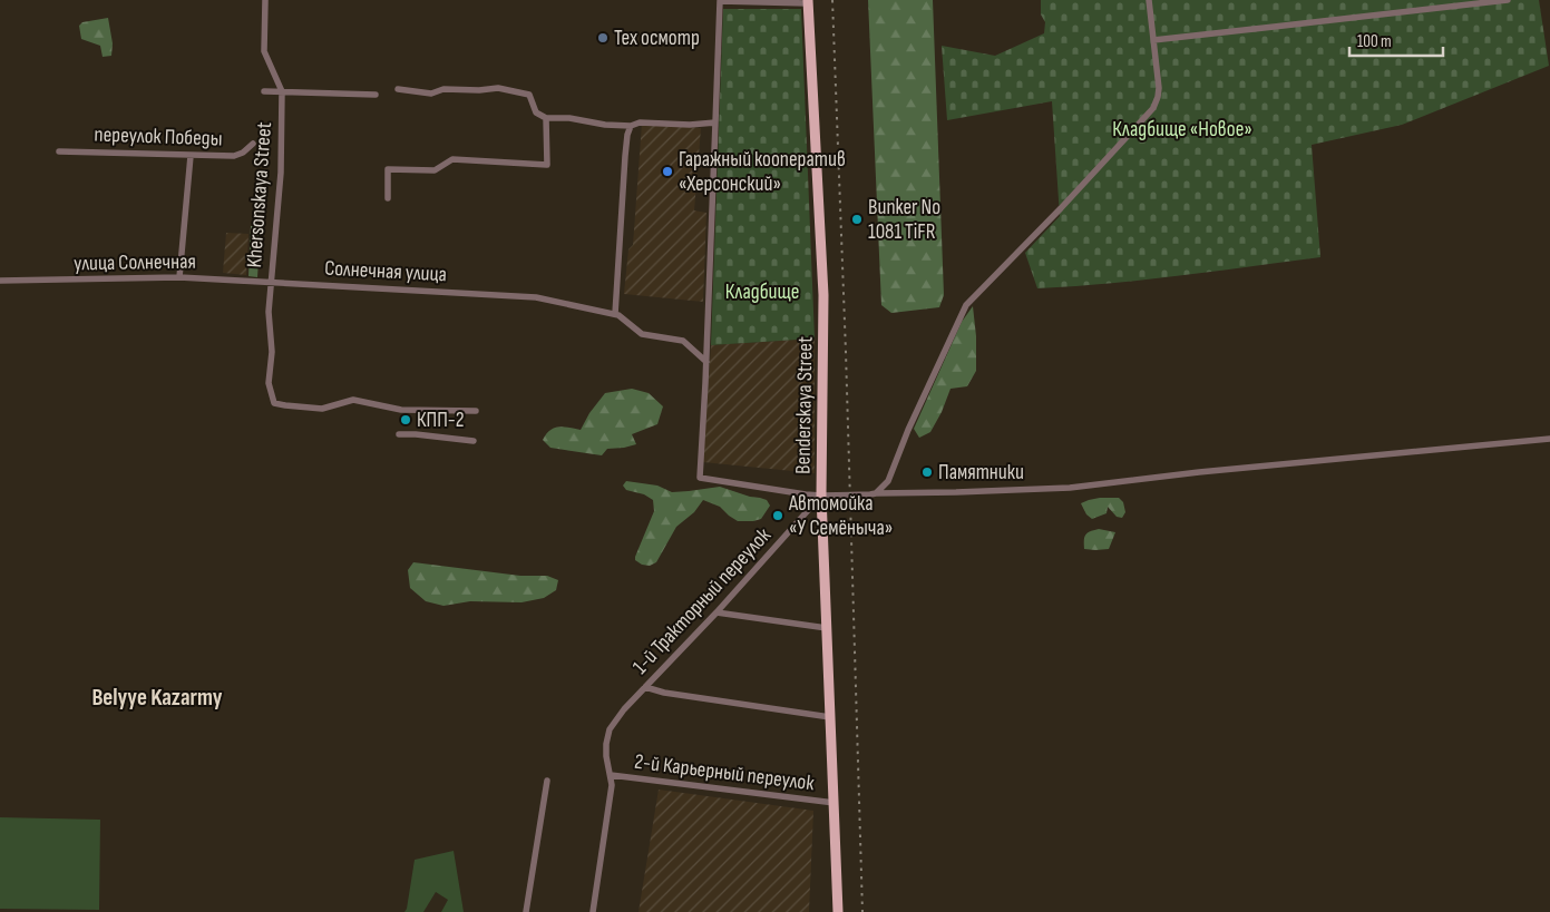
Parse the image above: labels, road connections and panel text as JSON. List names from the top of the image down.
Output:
{
  "streets": {
    "main road": ["Benderskaya Street"],
    "street": [
      "переулок Победы",
      "Khersonskaya Street",
      "улица Солнечная",
      "Солнечная улица",
      "1-й Тракторный переулок",
      "2-й Карьерный переулок"
    ]
  },
  "crossings": [
    ["Khersonskaya Street", "улица Солнечная"],
    ["Khersonskaya Street", "Солнечная улица"],
    ["улица Солнечная", "Солнечная улица"],
    ["Benderskaya Street", "1-й Тракторный переулок"],
    ["Benderskaya Street", "2-й Карьерный переулок"],
    ["1-й Тракторный переулок", "2-й Карьерный переулок"]
  ],
  "districts": ["Belyye Kazarmy"],
  "parks": ["Кладбище «Новое»", "Кладбище"],
  "places": [
    "Тех осмотр",
    "Гаражный кооператив «Херсонский»",
    "Bunker No 1081 TiFR",
    "КПП-2",
    "Памятники",
    "Автомойка «У Семёныча»"
  ],
  "scale_bar": "100 m"
}
